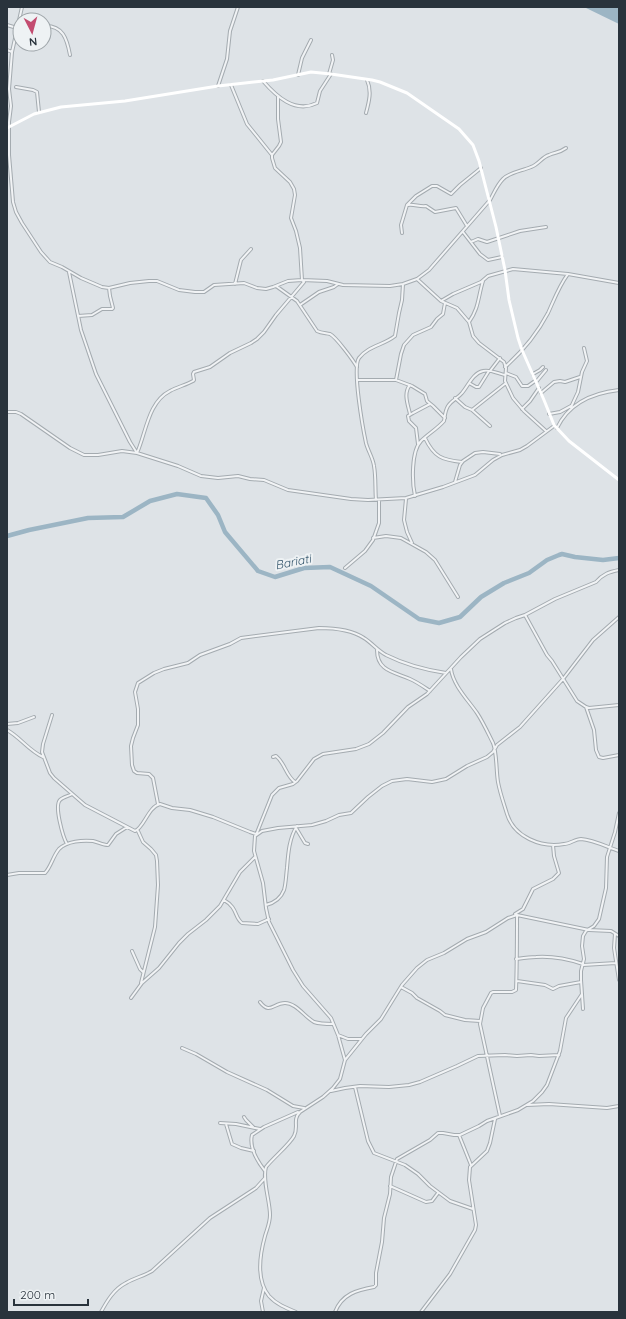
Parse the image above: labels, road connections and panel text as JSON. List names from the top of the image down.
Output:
{
  "water": ["Bariati"],
  "scale_bar": "200 m",
  "north": "bottom"
}
